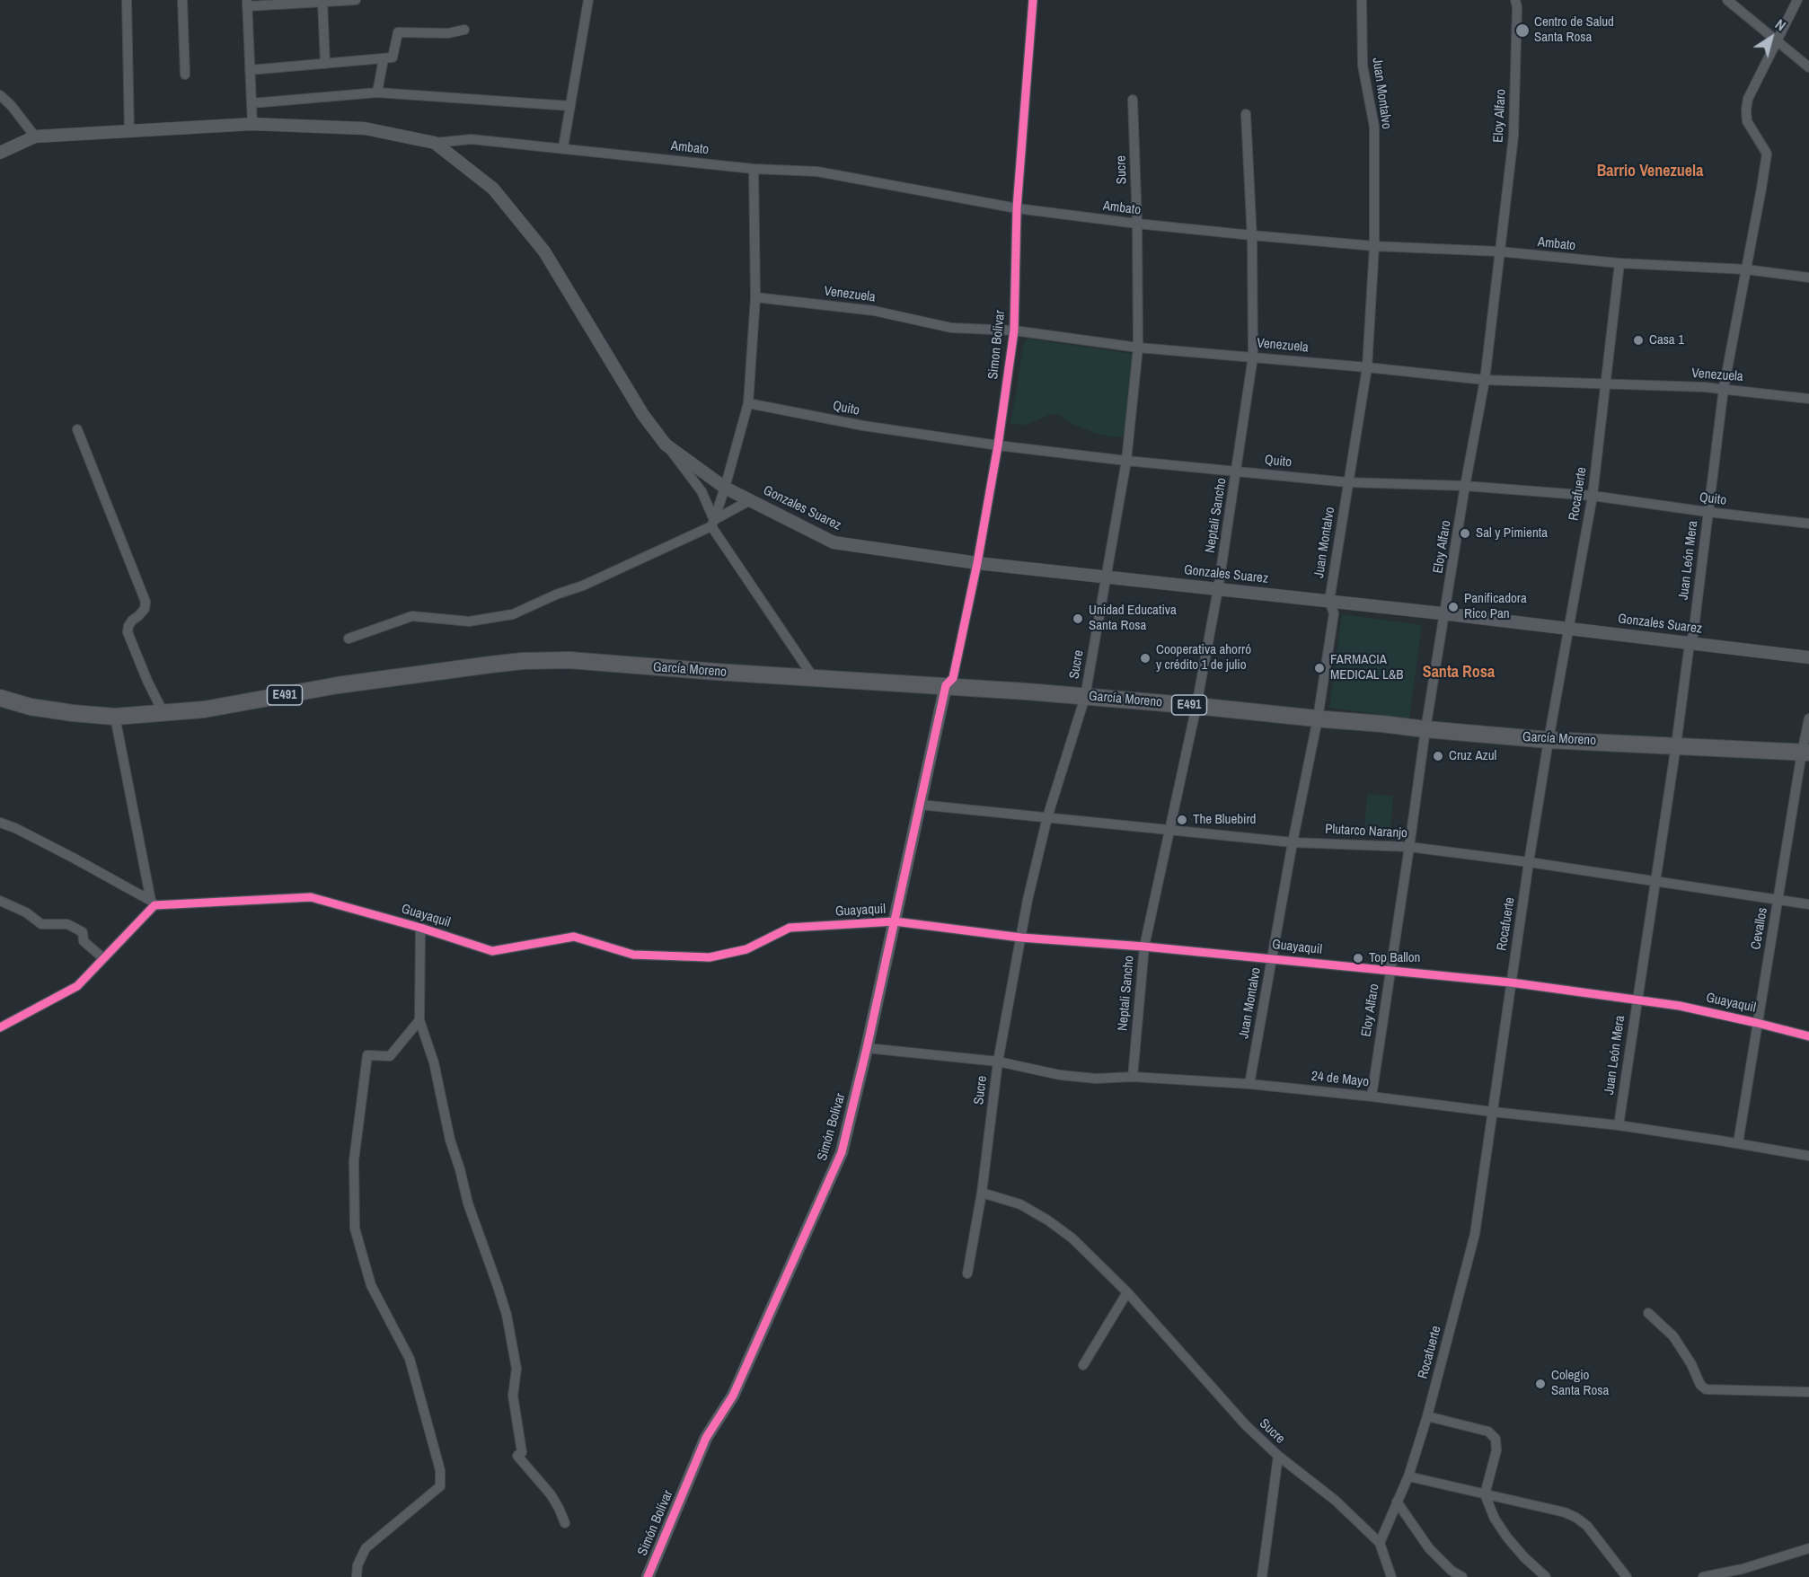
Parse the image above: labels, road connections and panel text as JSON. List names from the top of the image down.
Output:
{
  "streets": {
    "highway": ["García Moreno", "E491"],
    "street": [
      "Juan Montalvo",
      "Eloy Alfaro",
      "Ambato",
      "Sucre",
      "Venezuela",
      "Simon Bolivar",
      "Quito",
      "Rocafuerte",
      "Gonzales Suarez",
      "Neptali Sancho",
      "Juan León Mera",
      "Plutarco Naranjo",
      "Guayaquil",
      "Cevallos",
      "24 de Mayo",
      "Simón Bolívar"
    ]
  },
  "crossings": [
    ["Juan Montalvo", "Ambato"],
    ["Juan Montalvo", "Venezuela"],
    ["Juan Montalvo", "Quito"],
    ["Juan Montalvo", "Gonzales Suarez"],
    ["Juan Montalvo", "García Moreno"],
    ["Juan Montalvo", "Plutarco Naranjo"],
    ["Juan Montalvo", "Guayaquil"],
    ["Juan Montalvo", "24 de Mayo"],
    ["Eloy Alfaro", "Ambato"],
    ["Eloy Alfaro", "Venezuela"],
    ["Eloy Alfaro", "Quito"],
    ["Eloy Alfaro", "Gonzales Suarez"],
    ["Eloy Alfaro", "García Moreno"],
    ["Eloy Alfaro", "Plutarco Naranjo"],
    ["Eloy Alfaro", "Guayaquil"],
    ["Eloy Alfaro", "24 de Mayo"],
    ["Ambato", "Sucre"],
    ["Ambato", "Simon Bolivar"],
    ["Ambato", "Rocafuerte"],
    ["Ambato", "Gonzales Suarez"],
    ["Ambato", "Neptali Sancho"],
    ["Ambato", "Juan León Mera"],
    ["Sucre", "Venezuela"],
    ["Sucre", "Quito"],
    ["Sucre", "Rocafuerte"],
    ["Sucre", "Gonzales Suarez"],
    ["Sucre", "García Moreno"],
    ["Sucre", "Plutarco Naranjo"],
    ["Sucre", "Guayaquil"],
    ["Sucre", "24 de Mayo"],
    ["Venezuela", "Simon Bolivar"],
    ["Venezuela", "Rocafuerte"],
    ["Venezuela", "Neptali Sancho"],
    ["Venezuela", "Juan León Mera"],
    ["Simon Bolivar", "Quito"],
    ["Simon Bolivar", "Gonzales Suarez"],
    ["Simon Bolivar", "García Moreno"],
    ["Simon Bolivar", "Simón Bolívar"],
    ["Quito", "Rocafuerte"],
    ["Quito", "Neptali Sancho"],
    ["Quito", "Juan León Mera"],
    ["Rocafuerte", "Gonzales Suarez"],
    ["Rocafuerte", "García Moreno"],
    ["Rocafuerte", "Plutarco Naranjo"],
    ["Rocafuerte", "Guayaquil"],
    ["Rocafuerte", "24 de Mayo"],
    ["Gonzales Suarez", "Neptali Sancho"],
    ["Gonzales Suarez", "Juan León Mera"],
    ["Neptali Sancho", "García Moreno"],
    ["Neptali Sancho", "Plutarco Naranjo"],
    ["Neptali Sancho", "Guayaquil"],
    ["Neptali Sancho", "24 de Mayo"],
    ["Juan León Mera", "García Moreno"],
    ["Juan León Mera", "Plutarco Naranjo"],
    ["Juan León Mera", "Guayaquil"],
    ["Juan León Mera", "24 de Mayo"],
    ["García Moreno", "E491"],
    ["García Moreno", "Cevallos"],
    ["García Moreno", "Simón Bolívar"],
    ["Plutarco Naranjo", "Cevallos"],
    ["Plutarco Naranjo", "Simón Bolívar"],
    ["Guayaquil", "Cevallos"],
    ["Guayaquil", "Simón Bolívar"],
    ["Cevallos", "24 de Mayo"],
    ["24 de Mayo", "Simón Bolívar"]
  ],
  "districts": ["Barrio Venezuela", "Santa Rosa"],
  "places": [
    "Centro de Salud Santa Rosa",
    "Casa 1",
    "Sal y Pimienta",
    "Panificadora Rico Pan",
    "Unidad Educativa Santa Rosa",
    "Cooperativa ahorró y crédito 1 de julio",
    "FARMACIA MEDICAL L&B",
    "Cruz Azul",
    "The Bluebird",
    "Top Ballon",
    "Colegio Santa Rosa"
  ],
  "north": "top right"
}
